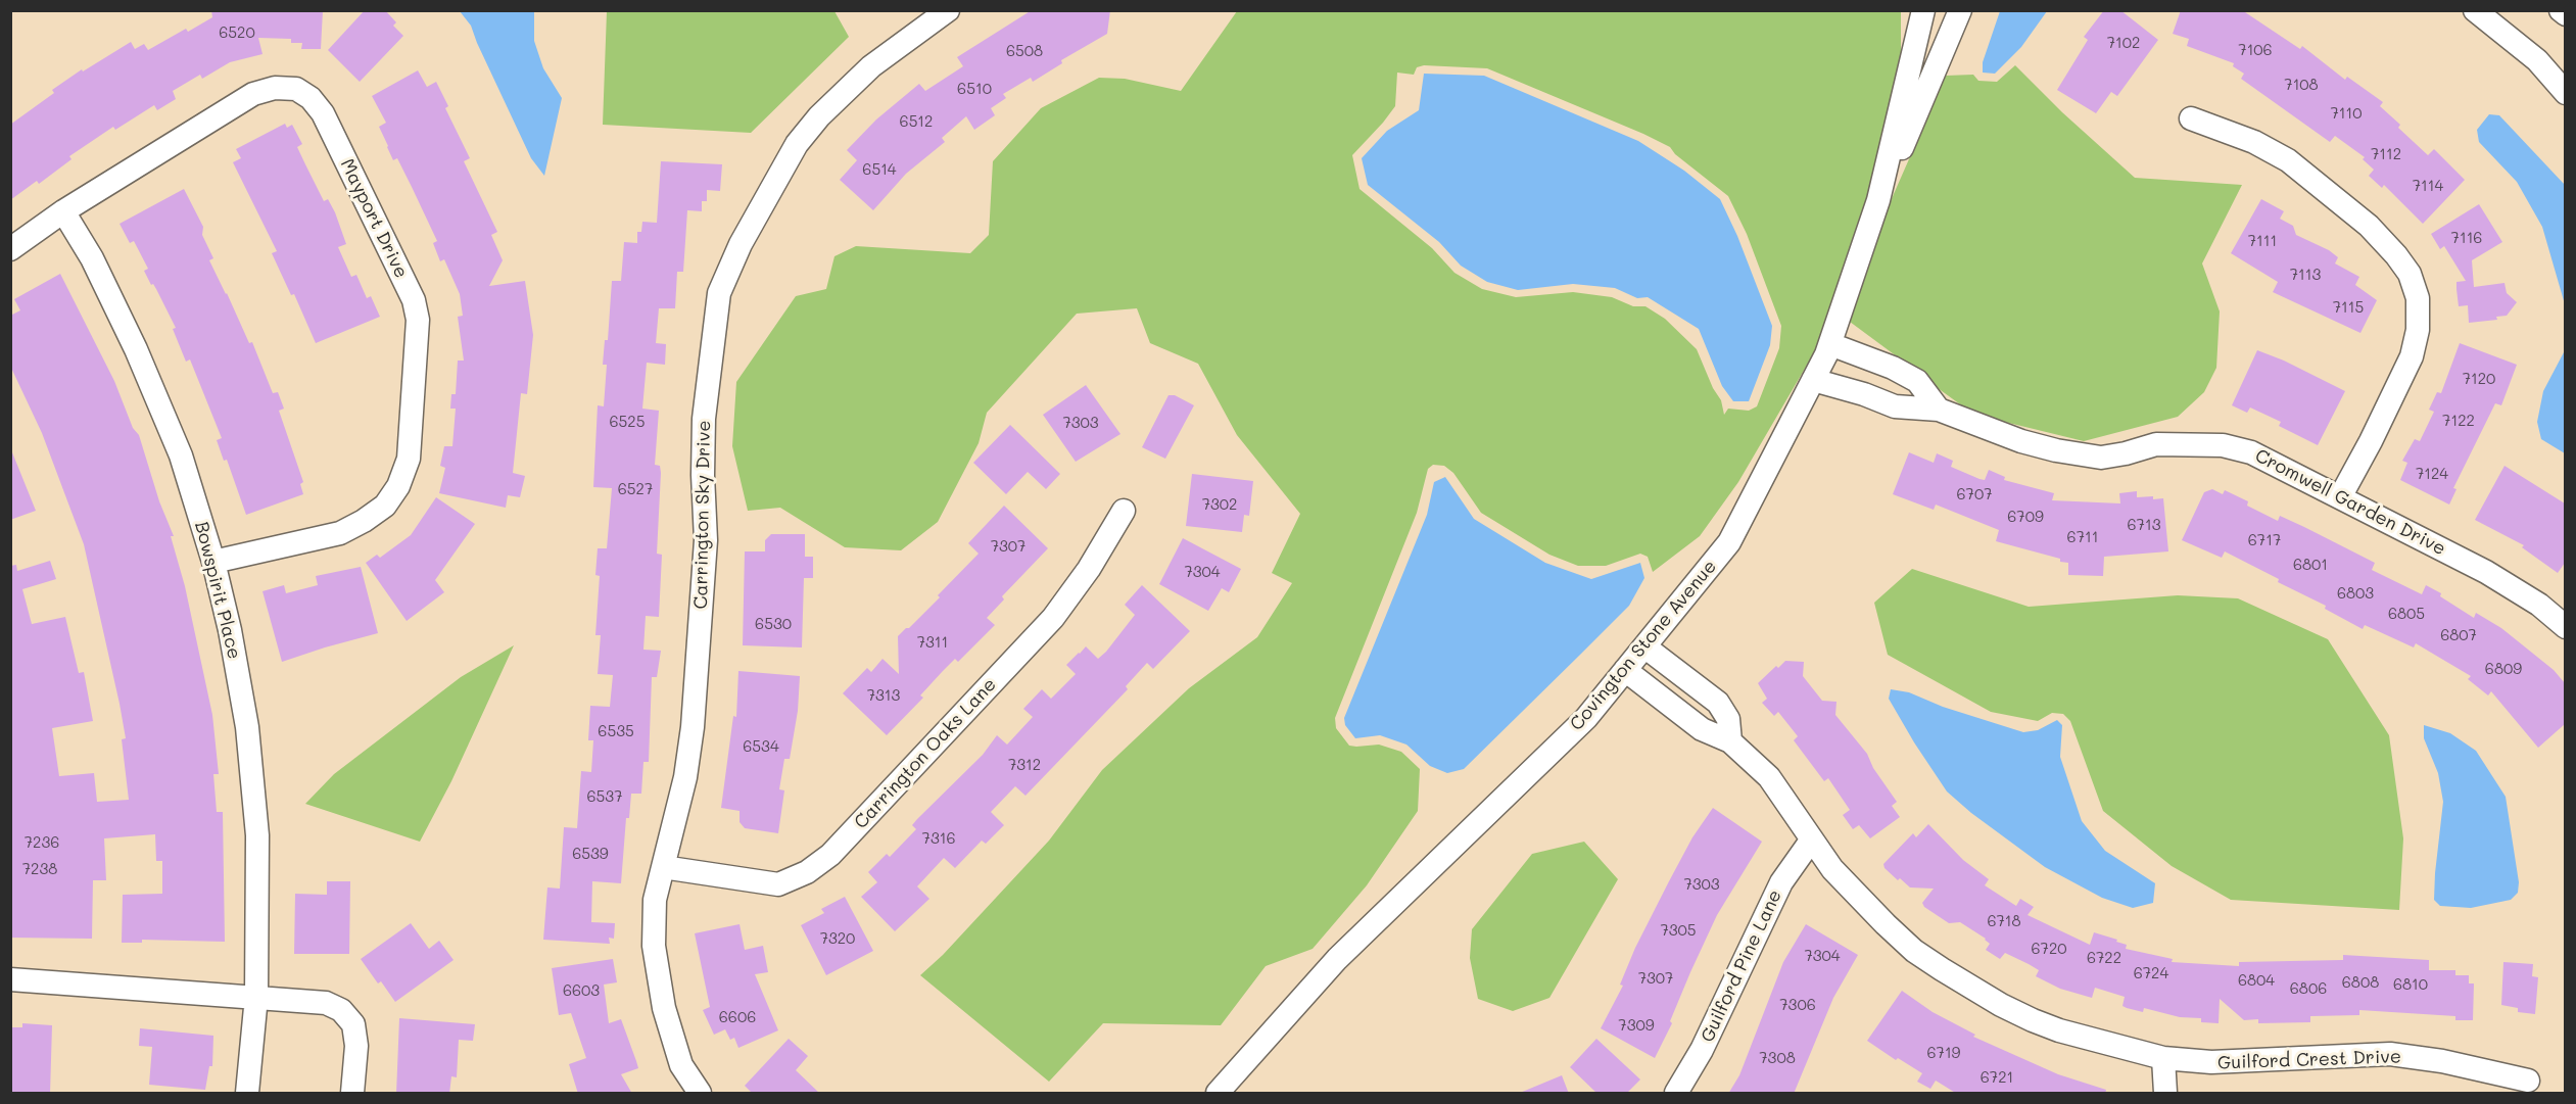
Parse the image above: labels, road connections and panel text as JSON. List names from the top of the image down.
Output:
{
  "streets": {
    "street": [
      "Mayport Drive",
      "Cromwell Garden Drive",
      "Carrington Sky Drive",
      "Bowspirit Place",
      "Covington Stone Avenue",
      "Carrington Oaks Lane",
      "Guilford Pine Lane",
      "Guilford Crest Drive"
    ]
  },
  "crossings": [
    ["Mayport Drive", "Bowspirit Place"],
    ["Cromwell Garden Drive", "Covington Stone Avenue"],
    ["Carrington Sky Drive", "Carrington Oaks Lane"],
    ["Covington Stone Avenue", "Guilford Crest Drive"],
    ["Guilford Pine Lane", "Guilford Crest Drive"]
  ],
  "house_numbers": [
    "6520",
    "7102",
    "7106",
    "6508",
    "7108",
    "6510",
    "7110",
    "6512",
    "7112",
    "6514",
    "7114",
    "7116",
    "7111",
    "7113",
    "7115",
    "7120",
    "7122",
    "6525",
    "7303",
    "7124",
    "6527",
    "6707",
    "7302",
    "6709",
    "6713",
    "6711",
    "6717",
    "7307",
    "6801",
    "7304",
    "6803",
    "6805",
    "6530",
    "6807",
    "7311",
    "6809",
    "7313",
    "6535",
    "6534",
    "7312",
    "6537",
    "7316",
    "7236",
    "6539",
    "7238",
    "7303",
    "6718",
    "7305",
    "7320",
    "6720",
    "7304",
    "6722",
    "6724",
    "7307",
    "6804",
    "6808",
    "6810",
    "6806",
    "6603",
    "7306",
    "6606",
    "7309",
    "6719",
    "7308",
    "6721"
  ]
}
